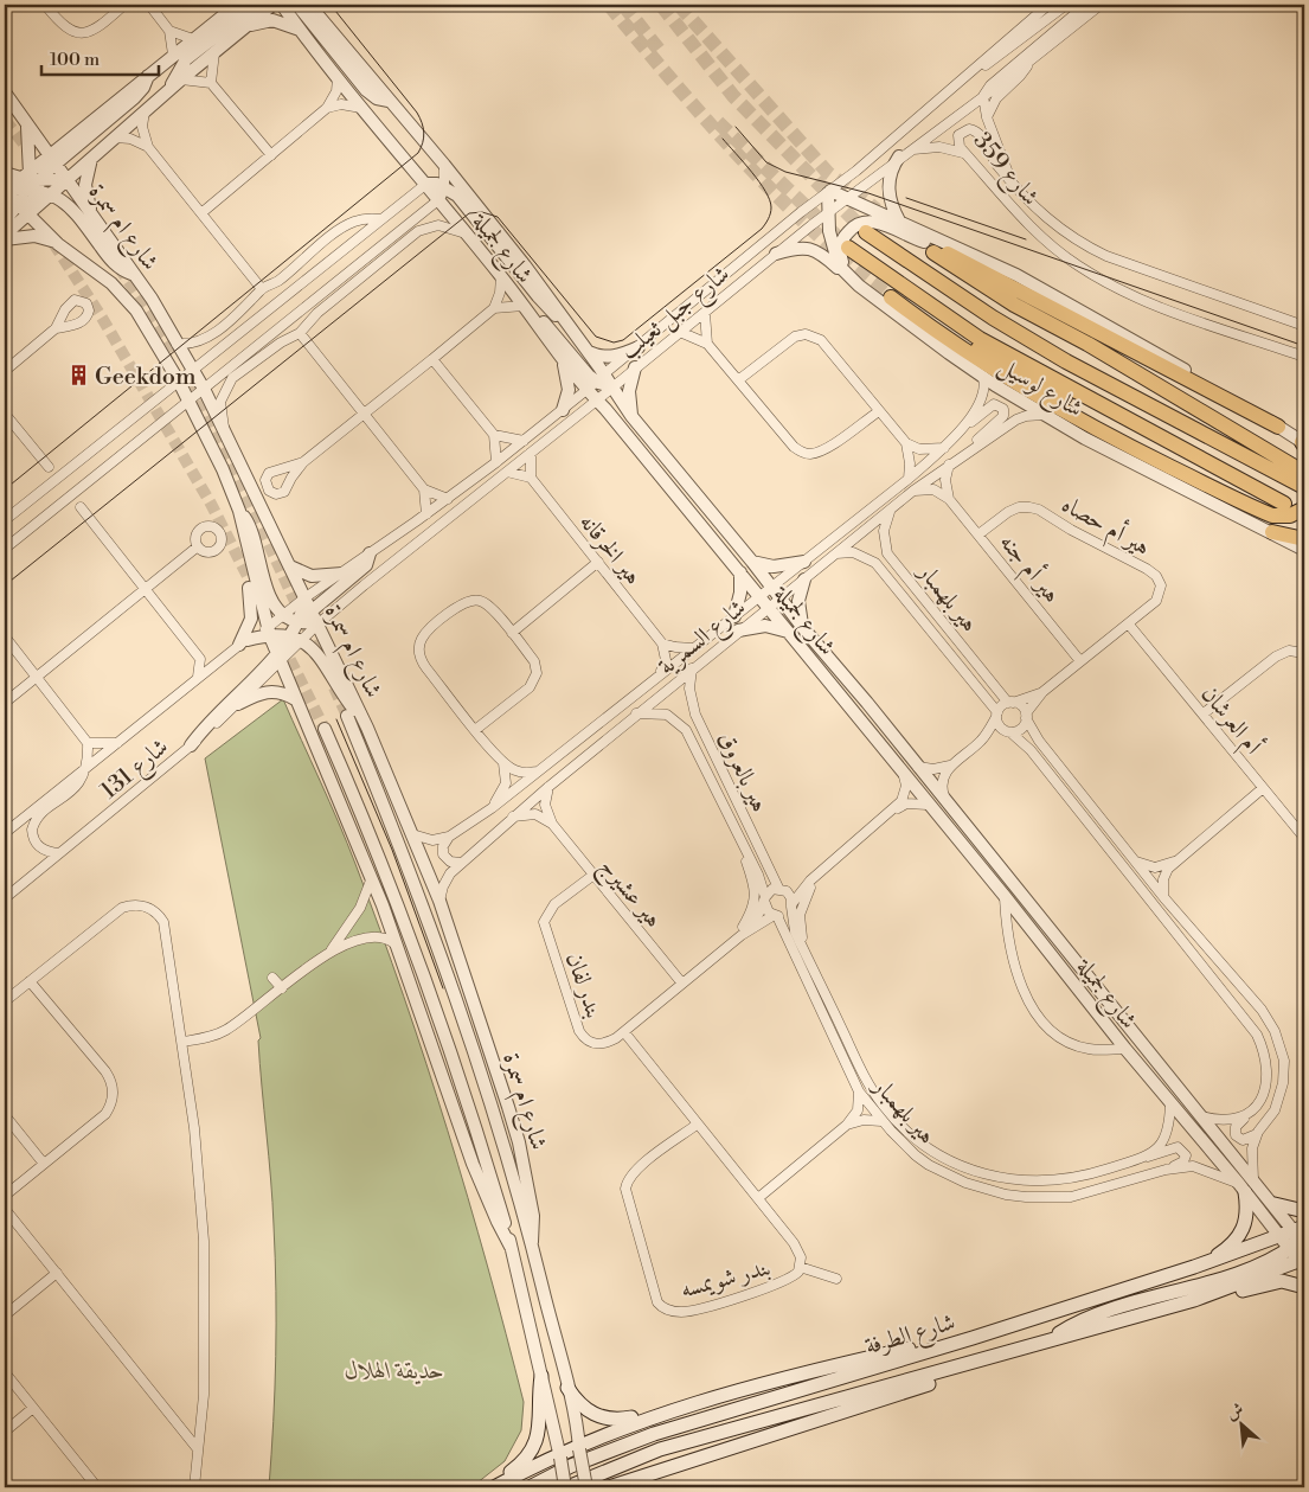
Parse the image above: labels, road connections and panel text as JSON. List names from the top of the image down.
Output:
{
  "streets": {
    "highway": ["شارع لوسيل"],
    "main road": ["شارع الطرفة"],
    "street": [
      "شارع 359",
      "شارع ام سمرة",
      "شارع لجميلة",
      "شارع جبل ثعيلب",
      "هير أم حصاه",
      "هير الخرقانه",
      "هير أم جنه",
      "هير بلهمبار",
      "شارع السمرية",
      "أم العرشان",
      "شارع 131",
      "هير بالعروق",
      "هير عشيرج",
      "بندر لفان",
      "بندر شويمسه"
    ]
  },
  "crossings": [
    ["شارع ام سمرة", "شارع جبل ثعيلب"],
    ["شارع ام سمرة", "شارع السمرية"],
    ["شارع ام سمرة", "شارع 131"],
    ["شارع ام سمرة", "شارع الطرفة"],
    ["شارع لجميلة", "شارع جبل ثعيلب"],
    ["شارع لجميلة", "هير بلهمبار"],
    ["شارع لجميلة", "شارع السمرية"],
    ["شارع لجميلة", "شارع الطرفة"],
    ["شارع جبل ثعيلب", "شارع لوسيل"],
    ["شارع لوسيل", "شارع السمرية"],
    ["هير أم حصاه", "هير أم جنه"],
    ["هير أم حصاه", "هير بلهمبار"],
    ["هير أم حصاه", "أم العرشان"],
    ["هير بلهمبار", "شارع السمرية"],
    ["هير بلهمبار", "هير بالعروق"],
    ["هير بلهمبار", "بندر لفان"],
    ["شارع السمرية", "هير بالعروق"],
    ["شارع السمرية", "هير عشيرج"],
    ["هير بالعروق", "بندر لفان"],
    ["هير عشيرج", "بندر لفان"],
    ["بندر لفان", "بندر شويمسه"]
  ],
  "parks": ["حديقة الهلال"],
  "places": {
    "building": ["Geekdom"]
  },
  "scale_bar": "100 m",
  "north": "top left"
}
